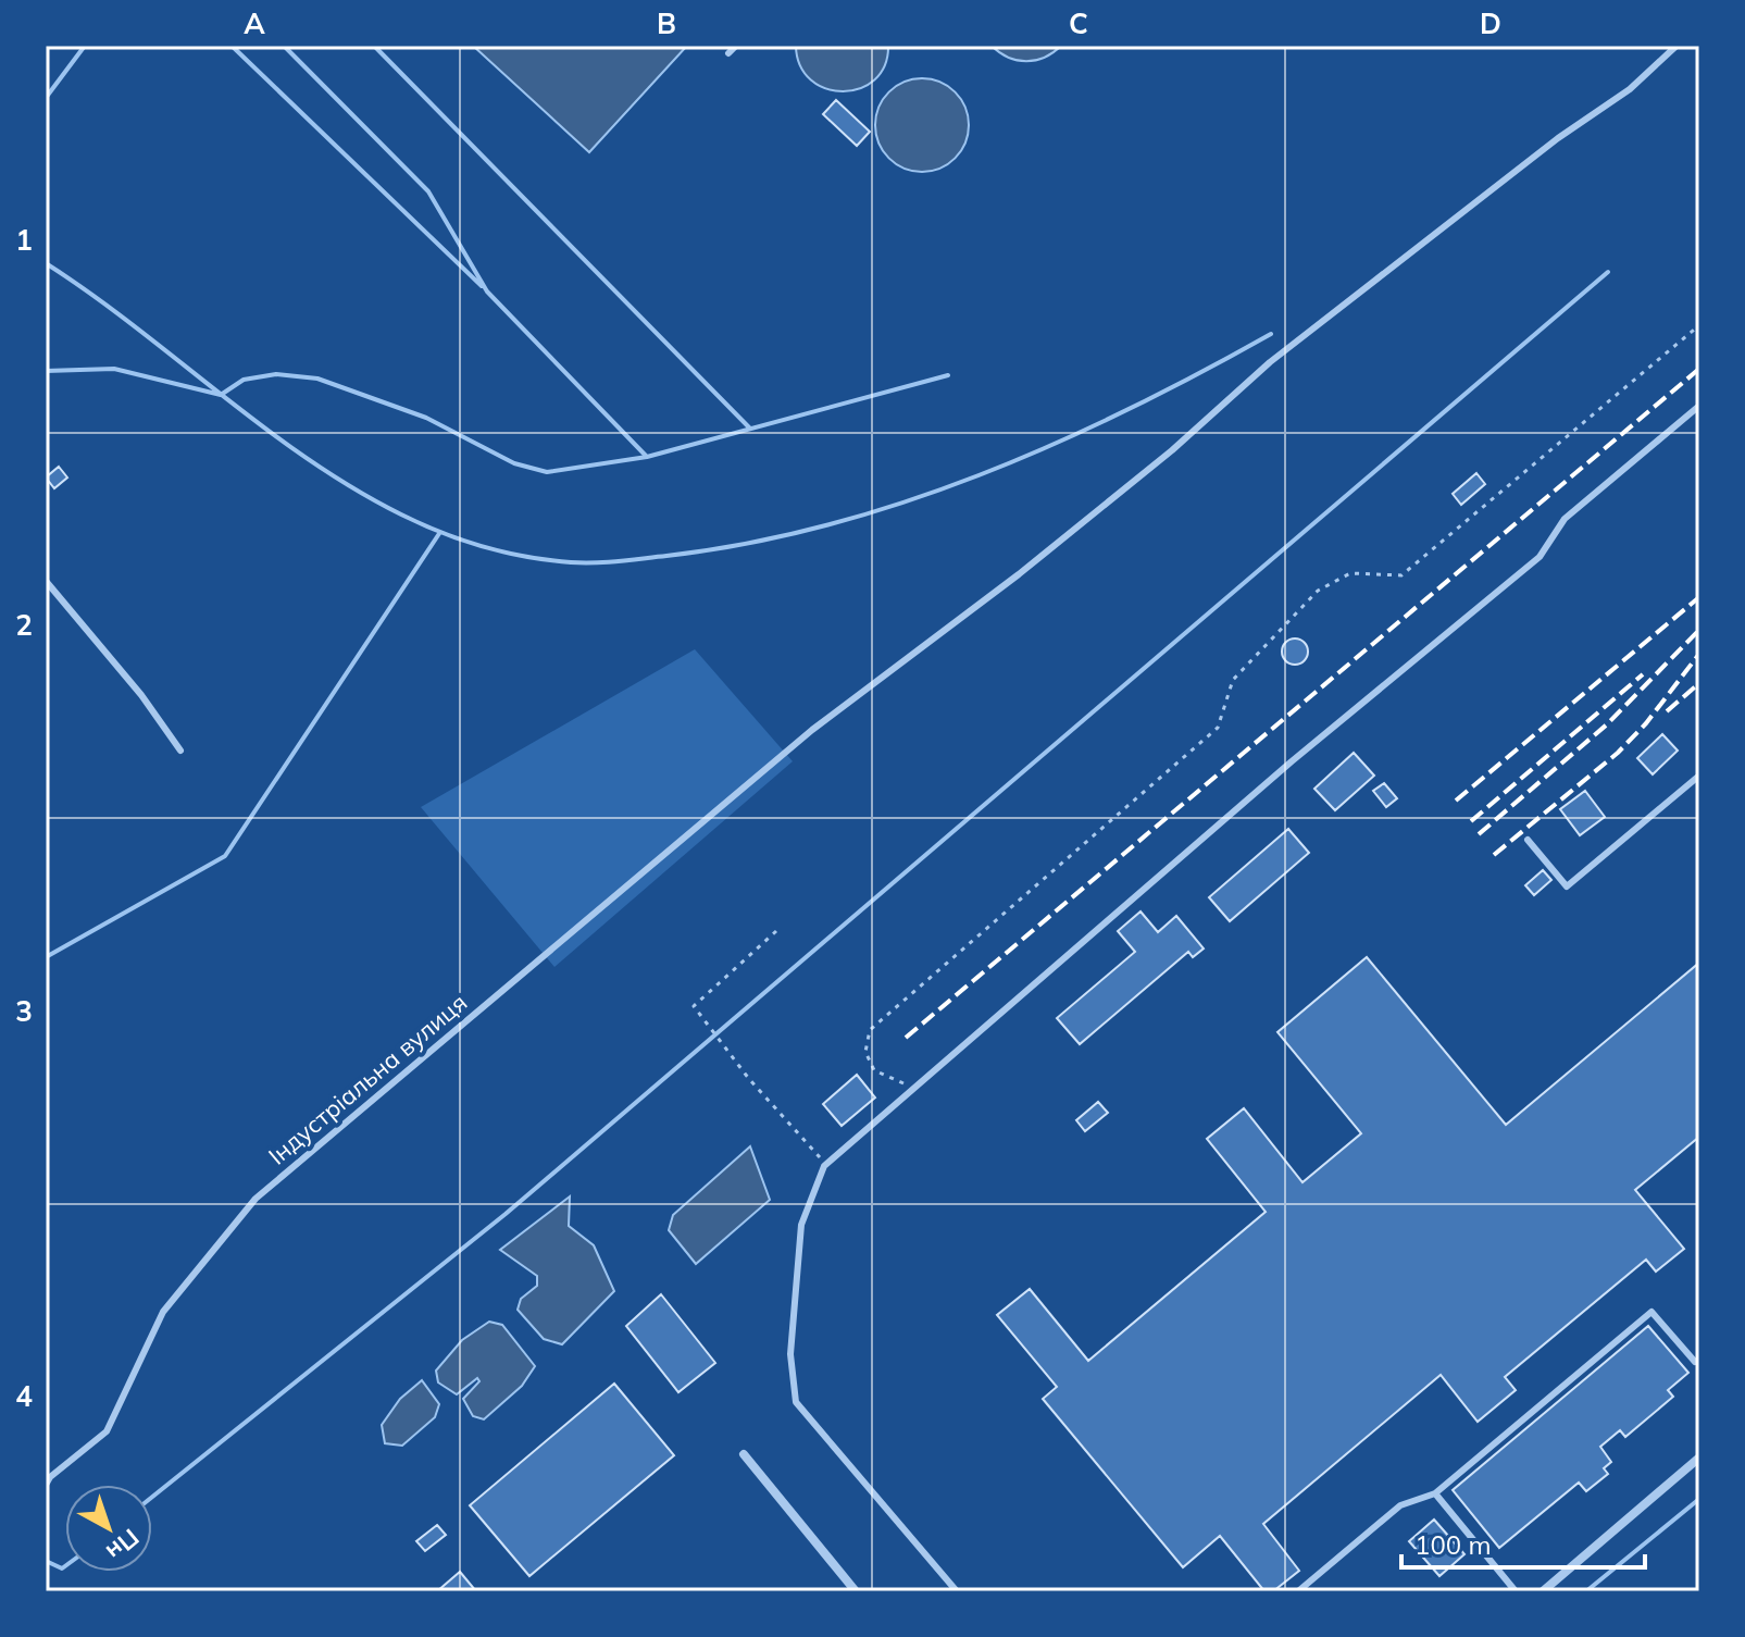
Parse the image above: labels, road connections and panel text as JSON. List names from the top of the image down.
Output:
{
  "streets": {
    "lane": ["Індустріальна вулиця"]
  },
  "scale_bar": "100 m",
  "north": "bottom right",
  "grid": {
    "columns": [
      "A",
      "B",
      "C",
      "D"
    ],
    "rows": [
      "1",
      "2",
      "3",
      "4"
    ]
  }
}
